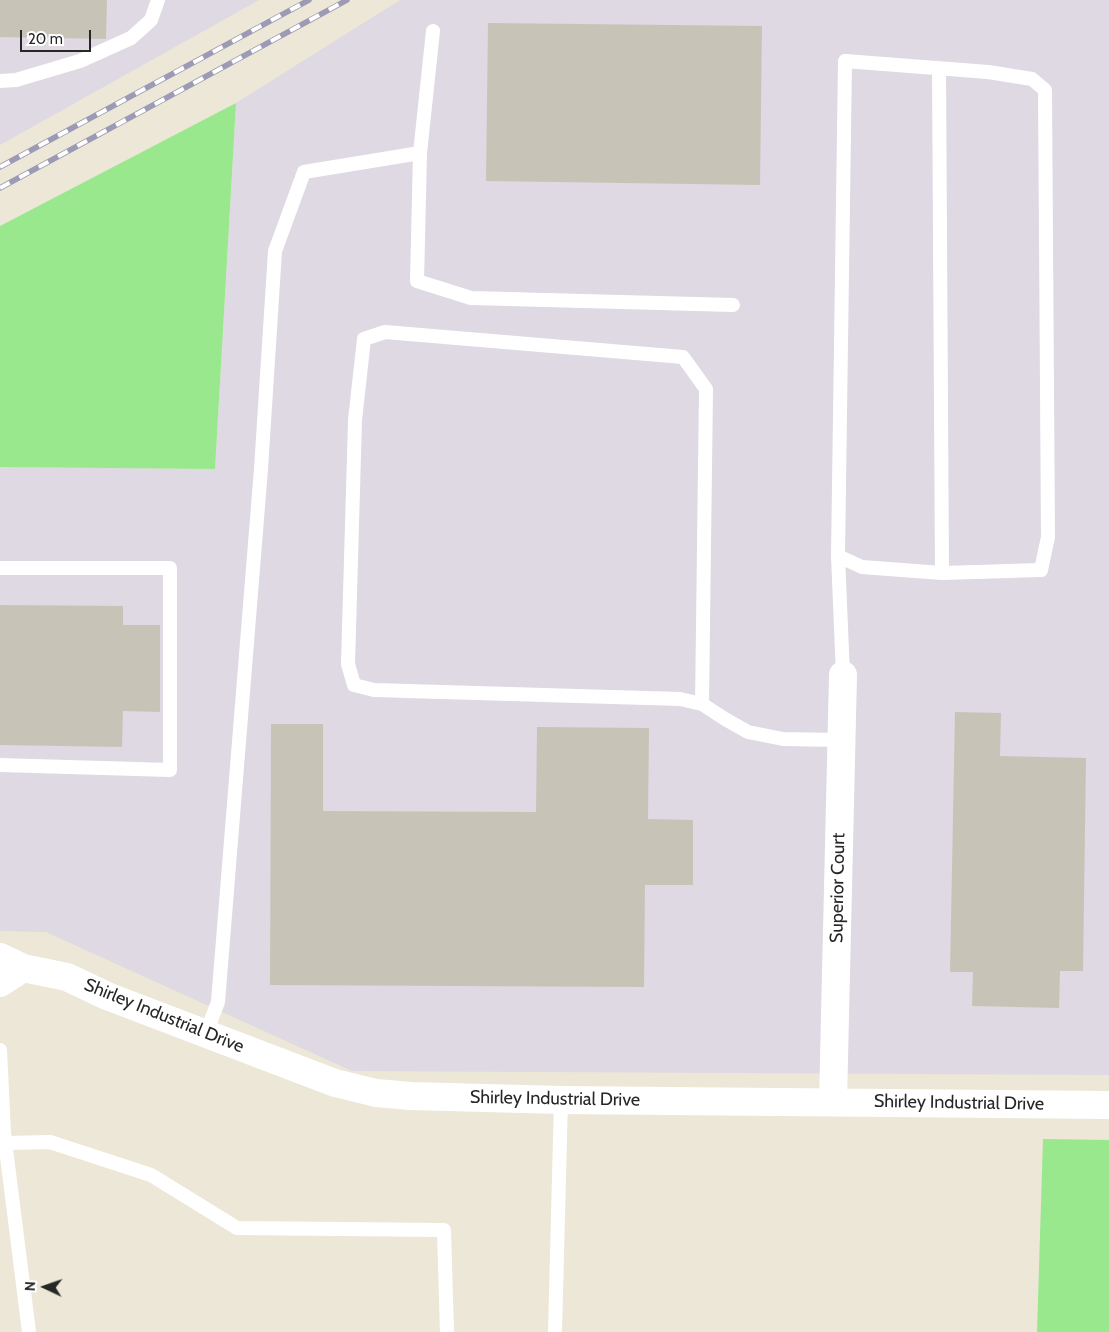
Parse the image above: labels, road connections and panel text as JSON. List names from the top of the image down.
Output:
{
  "streets": {
    "street": ["Superior Court", "Shirley Industrial Drive"]
  },
  "crossings": [
    ["Superior Court", "Shirley Industrial Drive"]
  ],
  "scale_bar": "20 m",
  "north": "left"
}
